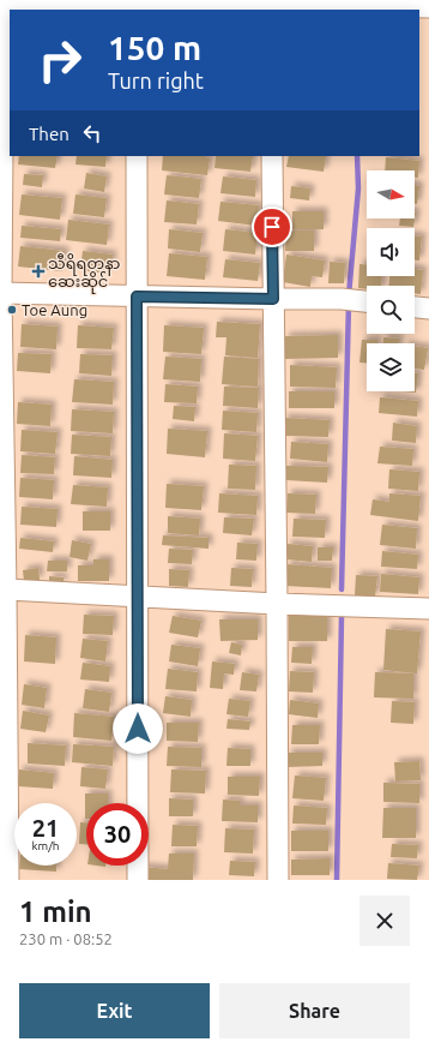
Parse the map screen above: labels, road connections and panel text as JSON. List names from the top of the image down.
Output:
{
  "places": {
    "health": ["သီရိရတနာ ဆေးဆိုင်"],
    "other": ["Toe Aung"]
  },
  "north": "right",
  "page": {
    "turn": ["150 m", "Turn right"],
    "then": "Then",
    "speed": "21 km/h",
    "limit": "30",
    "heading": ["1 min", "230 m · 08:52"],
    "buttons": ["Exit", "Share"]
  }
}
